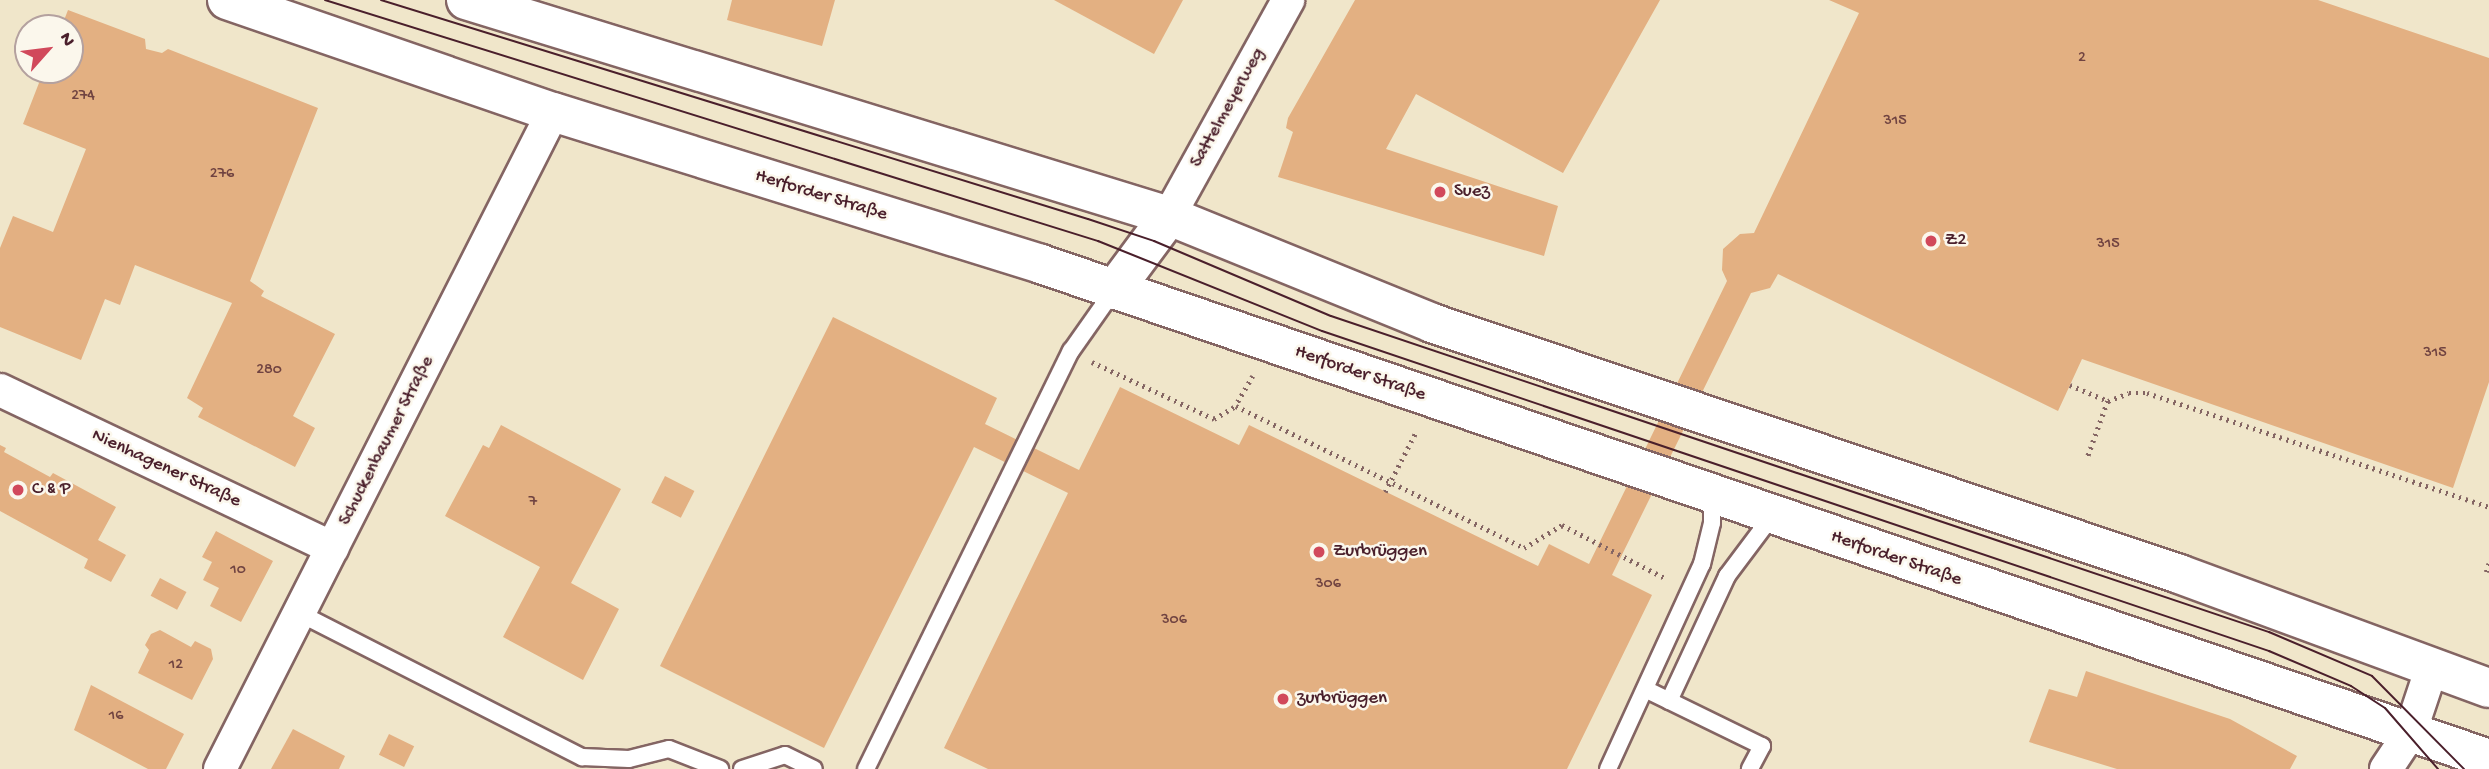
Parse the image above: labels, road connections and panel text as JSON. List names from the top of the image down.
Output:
{
  "streets": {
    "main road": ["Herforder Straße"],
    "street": ["Sattelmeyerweg", "Schuckenbaumer Straße", "Nienhagener Straße"]
  },
  "crossings": [
    ["Herforder Straße", "Schuckenbaumer Straße"],
    ["Schuckenbaumer Straße", "Nienhagener Straße"]
  ],
  "places": [
    "Suez",
    "Z2",
    "C & P",
    "Zurbrüggen",
    "zurbrüggen"
  ],
  "house_numbers": [
    "2",
    "274",
    "315",
    "276",
    "315",
    "315",
    "280",
    "7",
    "10",
    "306",
    "306",
    "12",
    "16"
  ],
  "north": "top right"
}
